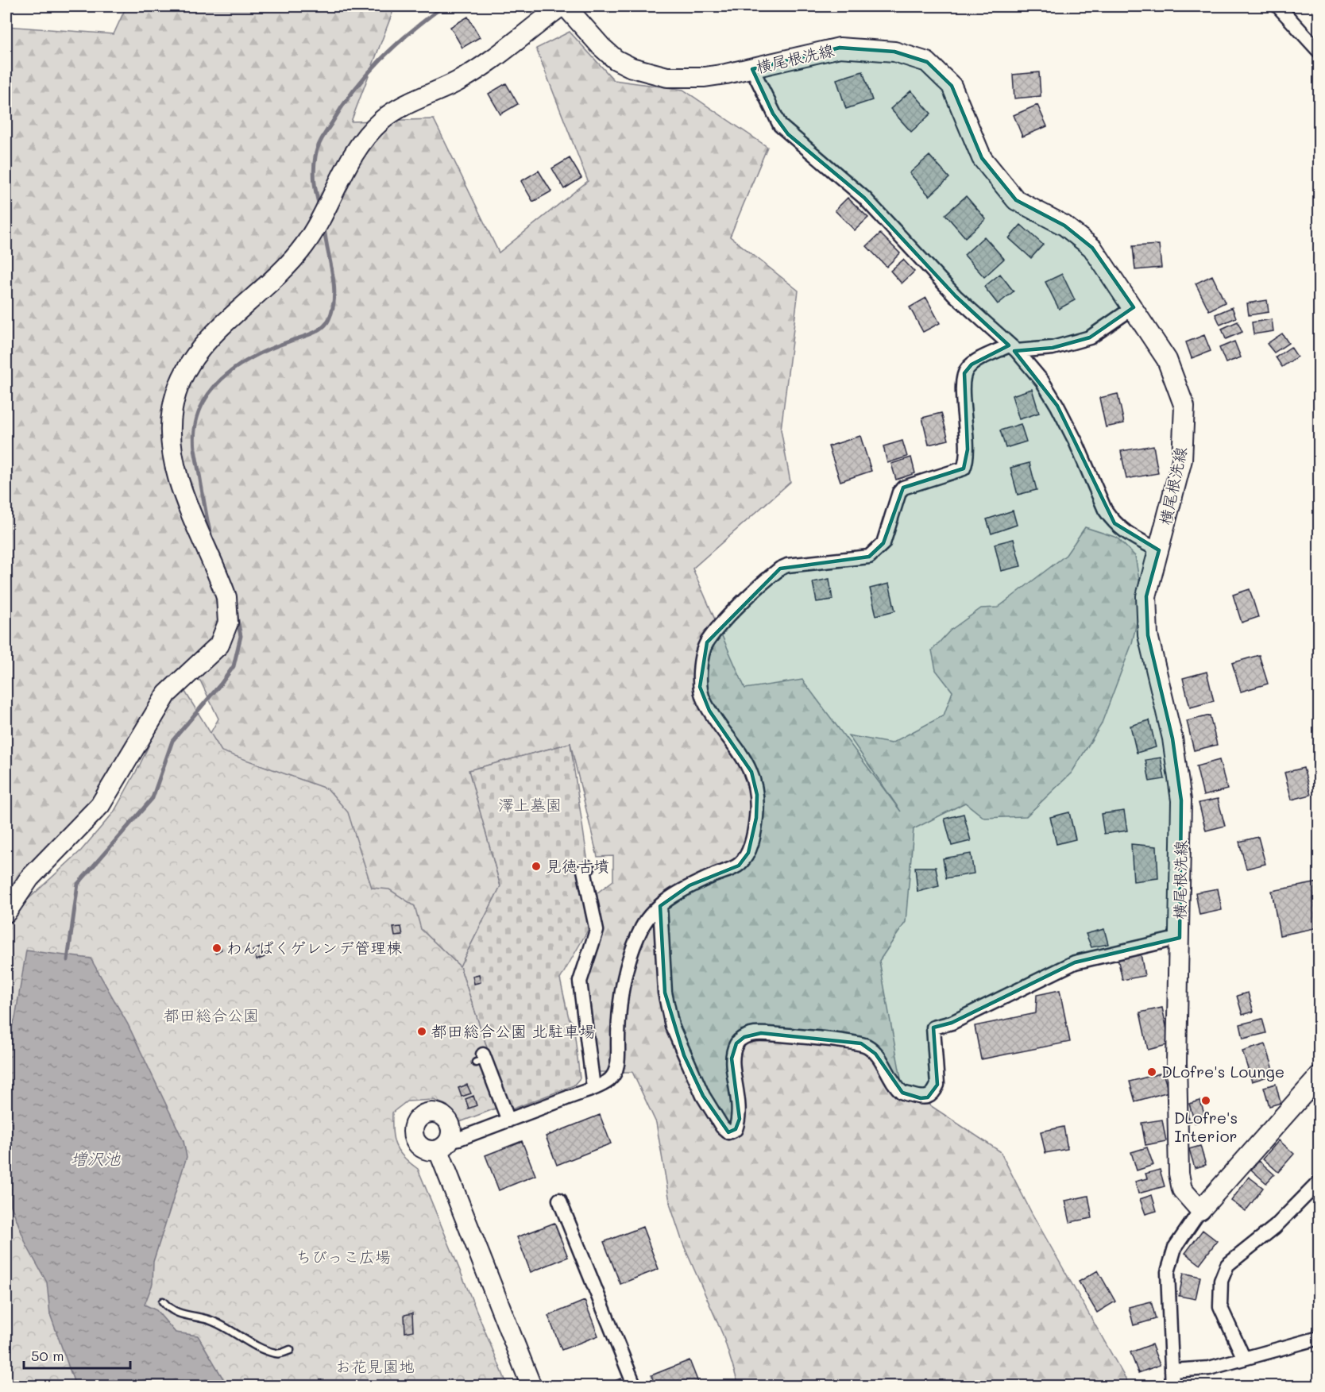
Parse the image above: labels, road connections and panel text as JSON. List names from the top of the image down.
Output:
{
  "streets": {
    "main road": ["横尾根洗線"]
  },
  "water": ["増沢池"],
  "parks": [
    "澤上墓園",
    "都田総合公園",
    "ちびっこ広場",
    "お花見園地"
  ],
  "places": [
    "見徳古墳",
    "わんぱくゲレンデ管理棟",
    "都田総合公園 北駐車場",
    "DLofre's Lounge",
    "DLofre's Interior"
  ],
  "scale_bar": "50 m"
}
